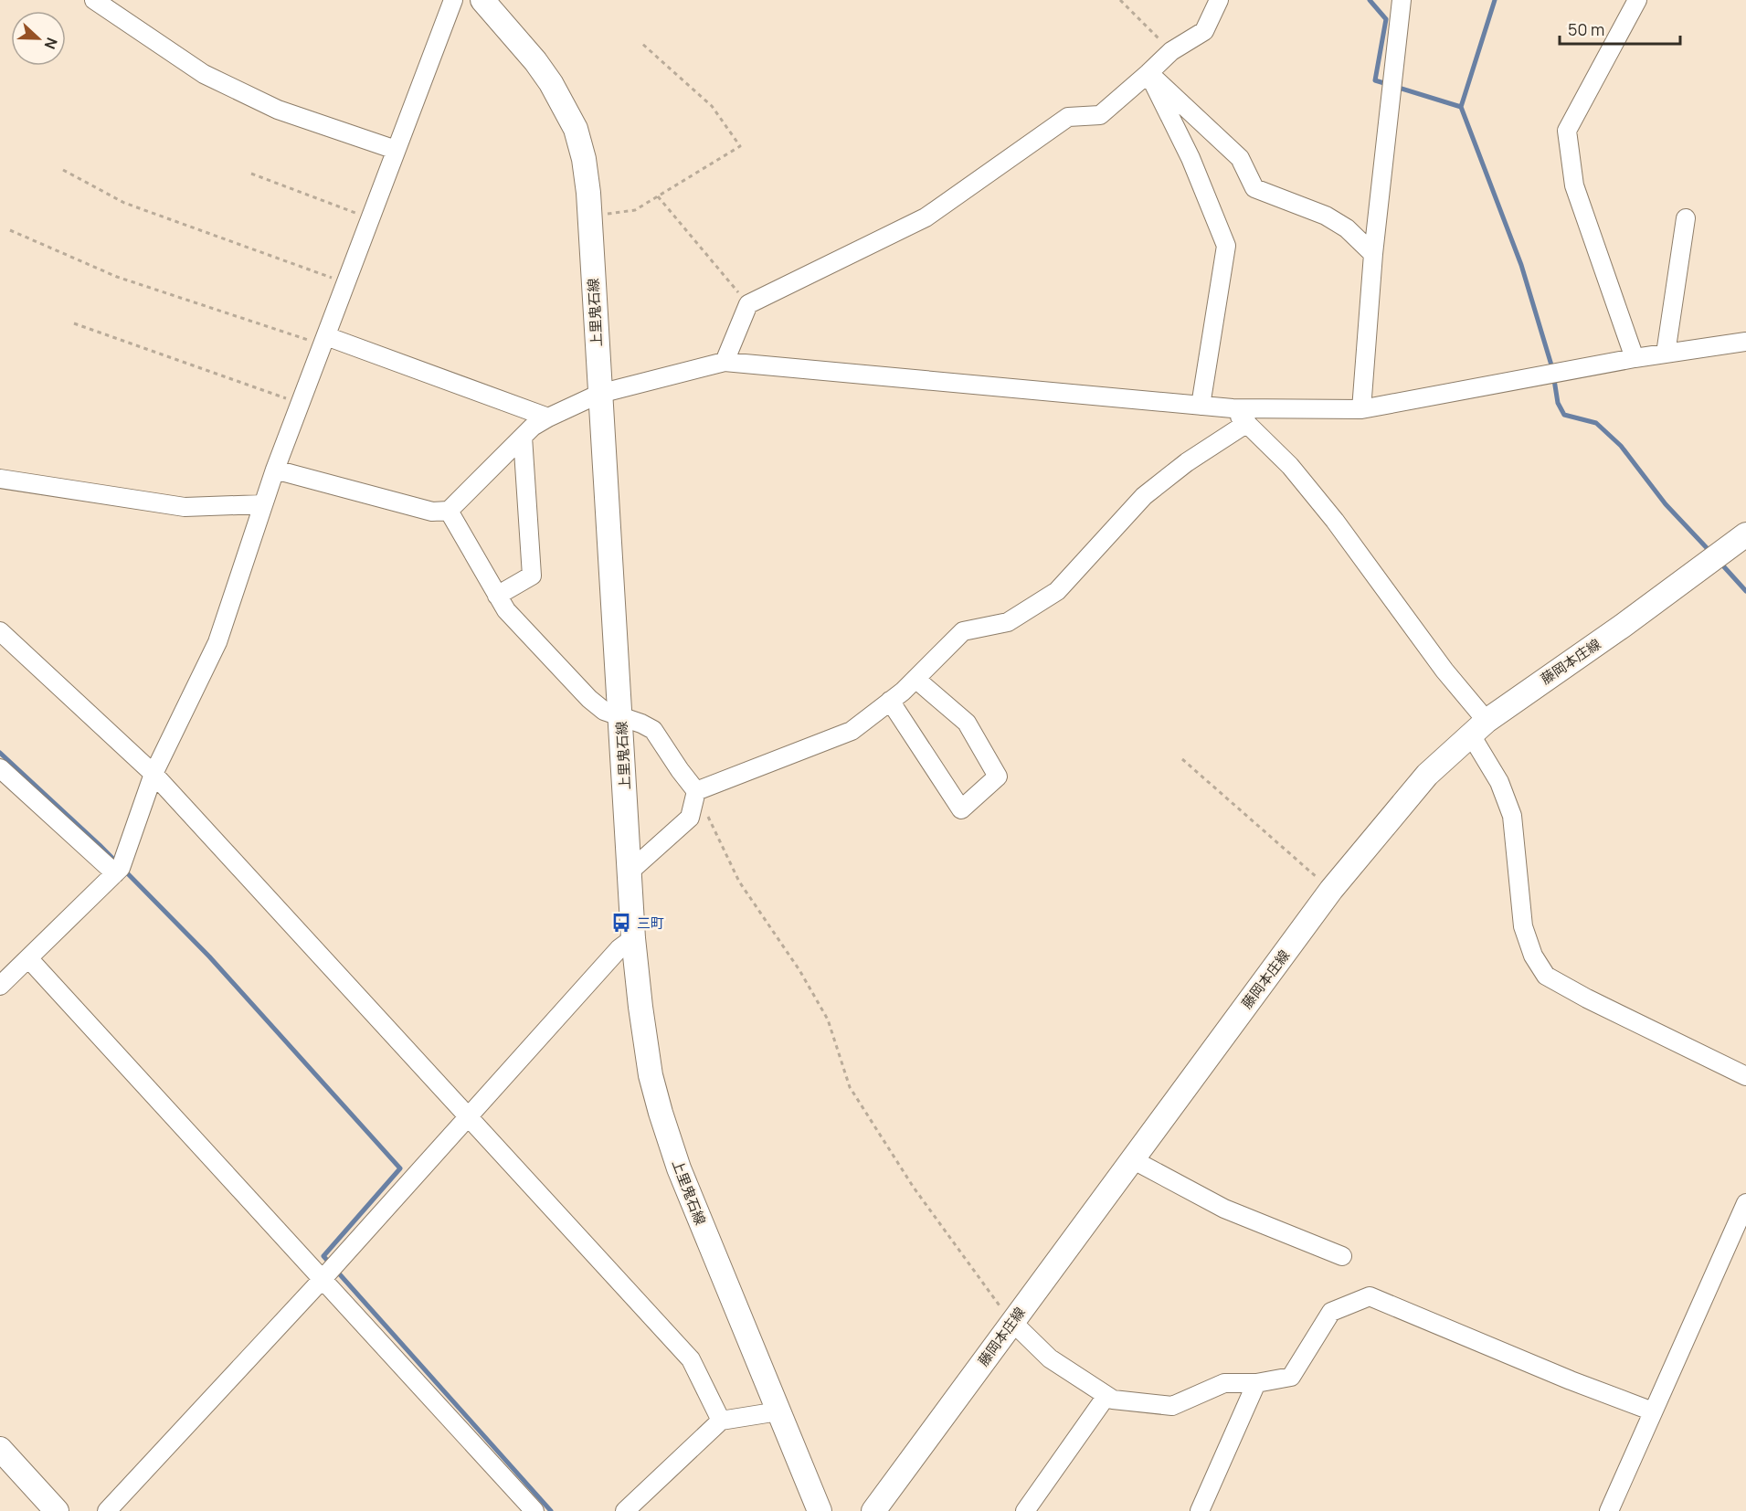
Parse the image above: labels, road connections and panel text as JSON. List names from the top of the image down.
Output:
{
  "streets": {
    "main road": ["上里鬼石線", "藤岡本庄線"]
  },
  "places": {
    "bus stop": ["三町"]
  },
  "scale_bar": "50 m",
  "north": "right"
}
